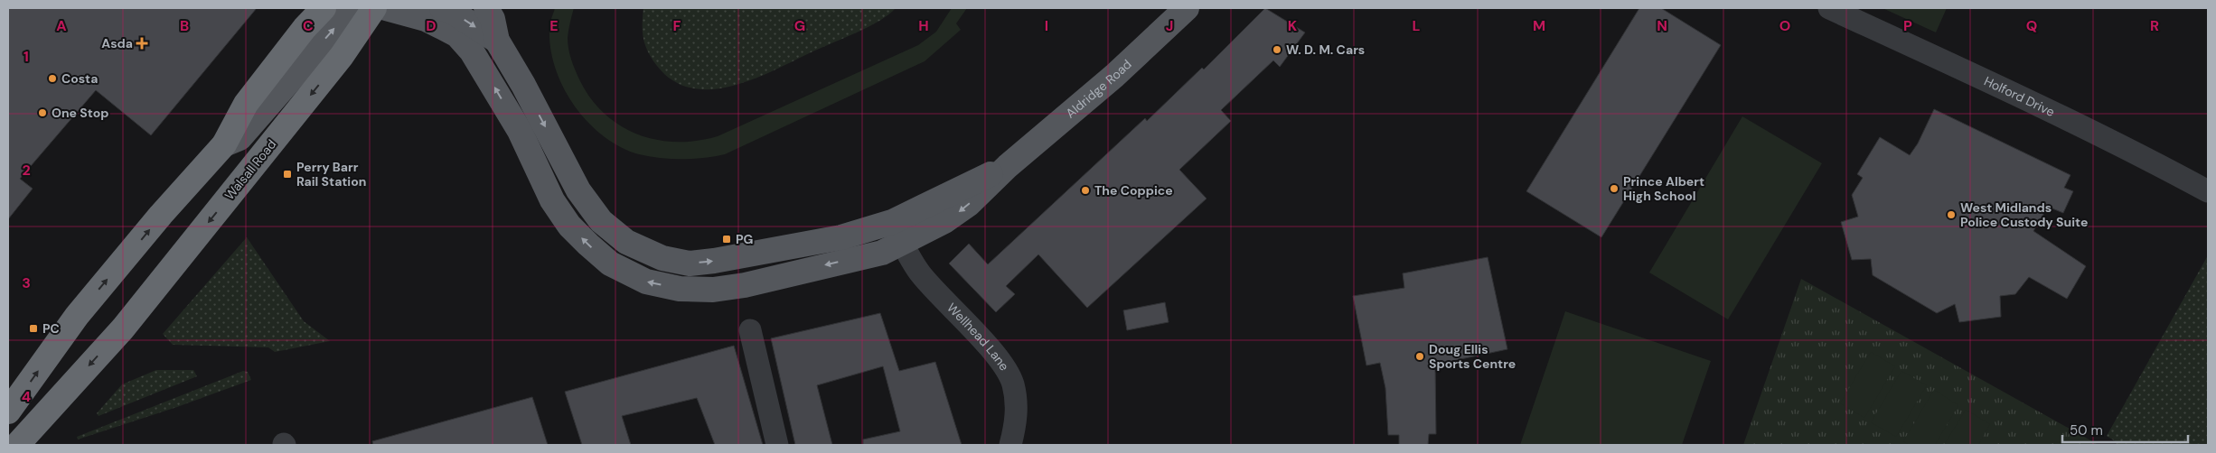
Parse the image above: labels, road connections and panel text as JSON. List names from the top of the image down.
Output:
{
  "streets": {
    "highway": ["Walsall Road"],
    "main road": ["Aldridge Road"],
    "street": ["Holford Drive", "Wellhead Lane"]
  },
  "crossings": [
    ["Aldridge Road", "Walsall Road"],
    ["Aldridge Road", "Wellhead Lane"]
  ],
  "places": {
    "health": ["Asda"],
    "other": [
      "W. D. M. Cars",
      "Costa",
      "One Stop",
      "Prince Albert High School",
      "The Coppice",
      "West Midlands Police Custody Suite",
      "Doug Ellis Sports Centre"
    ],
    "transit": ["Perry Barr Rail Station", "PG", "PC"]
  },
  "scale_bar": "50 m",
  "grid": {
    "columns": [
      "A",
      "B",
      "C",
      "D",
      "E",
      "F",
      "G",
      "H",
      "I",
      "J",
      "K",
      "L",
      "M",
      "N",
      "O",
      "P",
      "Q",
      "R"
    ],
    "rows": [
      "1",
      "2",
      "3",
      "4"
    ]
  }
}
